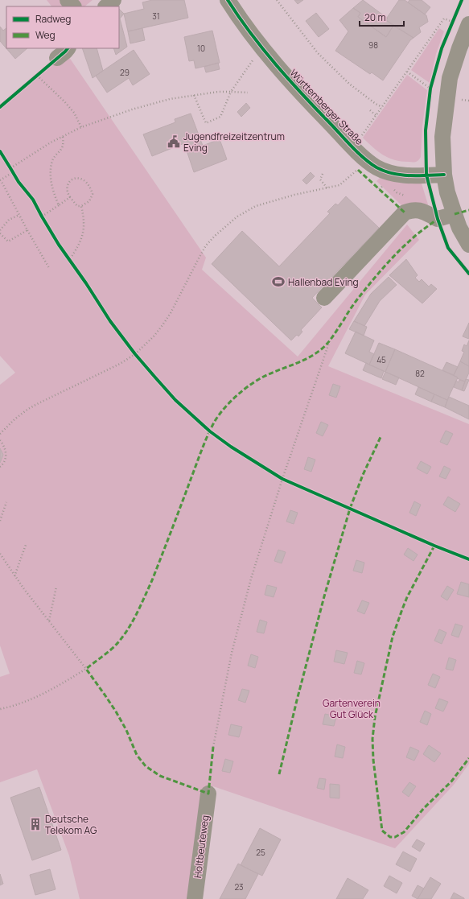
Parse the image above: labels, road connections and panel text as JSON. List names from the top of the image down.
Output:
{
  "streets": {
    "street": ["Württemberger Straße", "Holtbeuteweg"]
  },
  "parks": ["Gartenverein Gut Glück"],
  "places": {
    "public building": ["Jugendfreizeitzentrum Eving"],
    "sports": ["Hallenbad Eving"],
    "building": ["Deutsche Telekom AG"]
  },
  "house_numbers": [
    "31",
    "98",
    "10",
    "29",
    "45",
    "82",
    "25",
    "23"
  ],
  "legend": ["Radweg", "Weg"],
  "scale_bar": "20 m"
}
